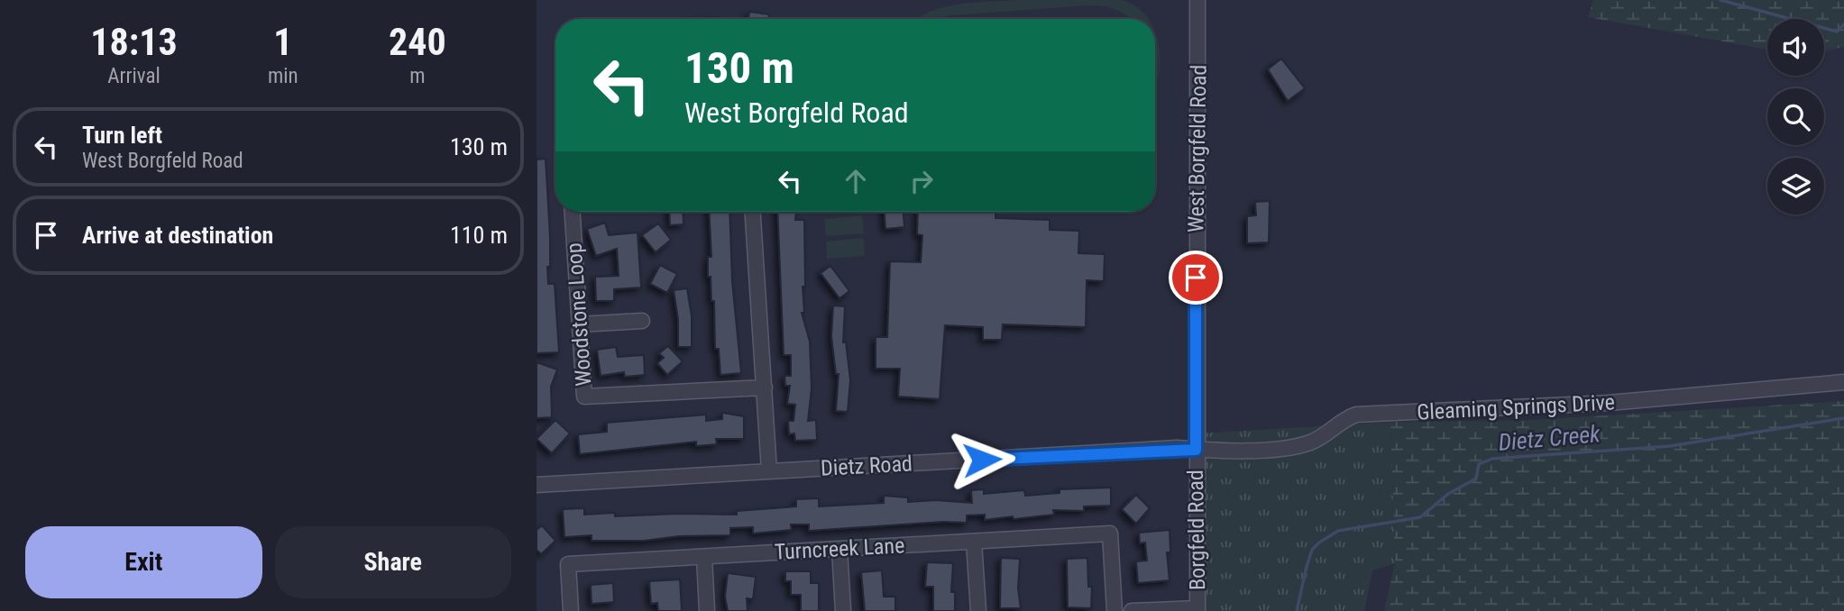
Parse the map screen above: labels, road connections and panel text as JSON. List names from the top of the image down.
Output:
{
  "streets": {
    "street": [
      "West Borgfeld Road",
      "Woodstone Loop",
      "Gleaming Springs Drive",
      "Dietz Road",
      "Borgfeld Road",
      "Turncreek Lane"
    ]
  },
  "crossings": [
    ["West Borgfeld Road", "Gleaming Springs Drive"],
    ["West Borgfeld Road", "Dietz Road"],
    ["West Borgfeld Road", "Borgfeld Road"],
    ["Gleaming Springs Drive", "Dietz Road"],
    ["Gleaming Springs Drive", "Borgfeld Road"],
    ["Dietz Road", "Borgfeld Road"]
  ],
  "water": ["Dietz Creek"],
  "page": {
    "eta": [
      "18:13",
      "Arrival",
      "1",
      "min",
      "240",
      "m"
    ],
    "turn": ["130 m", "West Borgfeld Road"],
    "list": [
      {
        "name": "Turn left",
        "note": "West Borgfeld Road",
        "value": "130 m"
      },
      {
        "name": "Arrive at destination",
        "value": "110 m"
      }
    ],
    "buttons": ["Exit", "Share"]
  }
}
